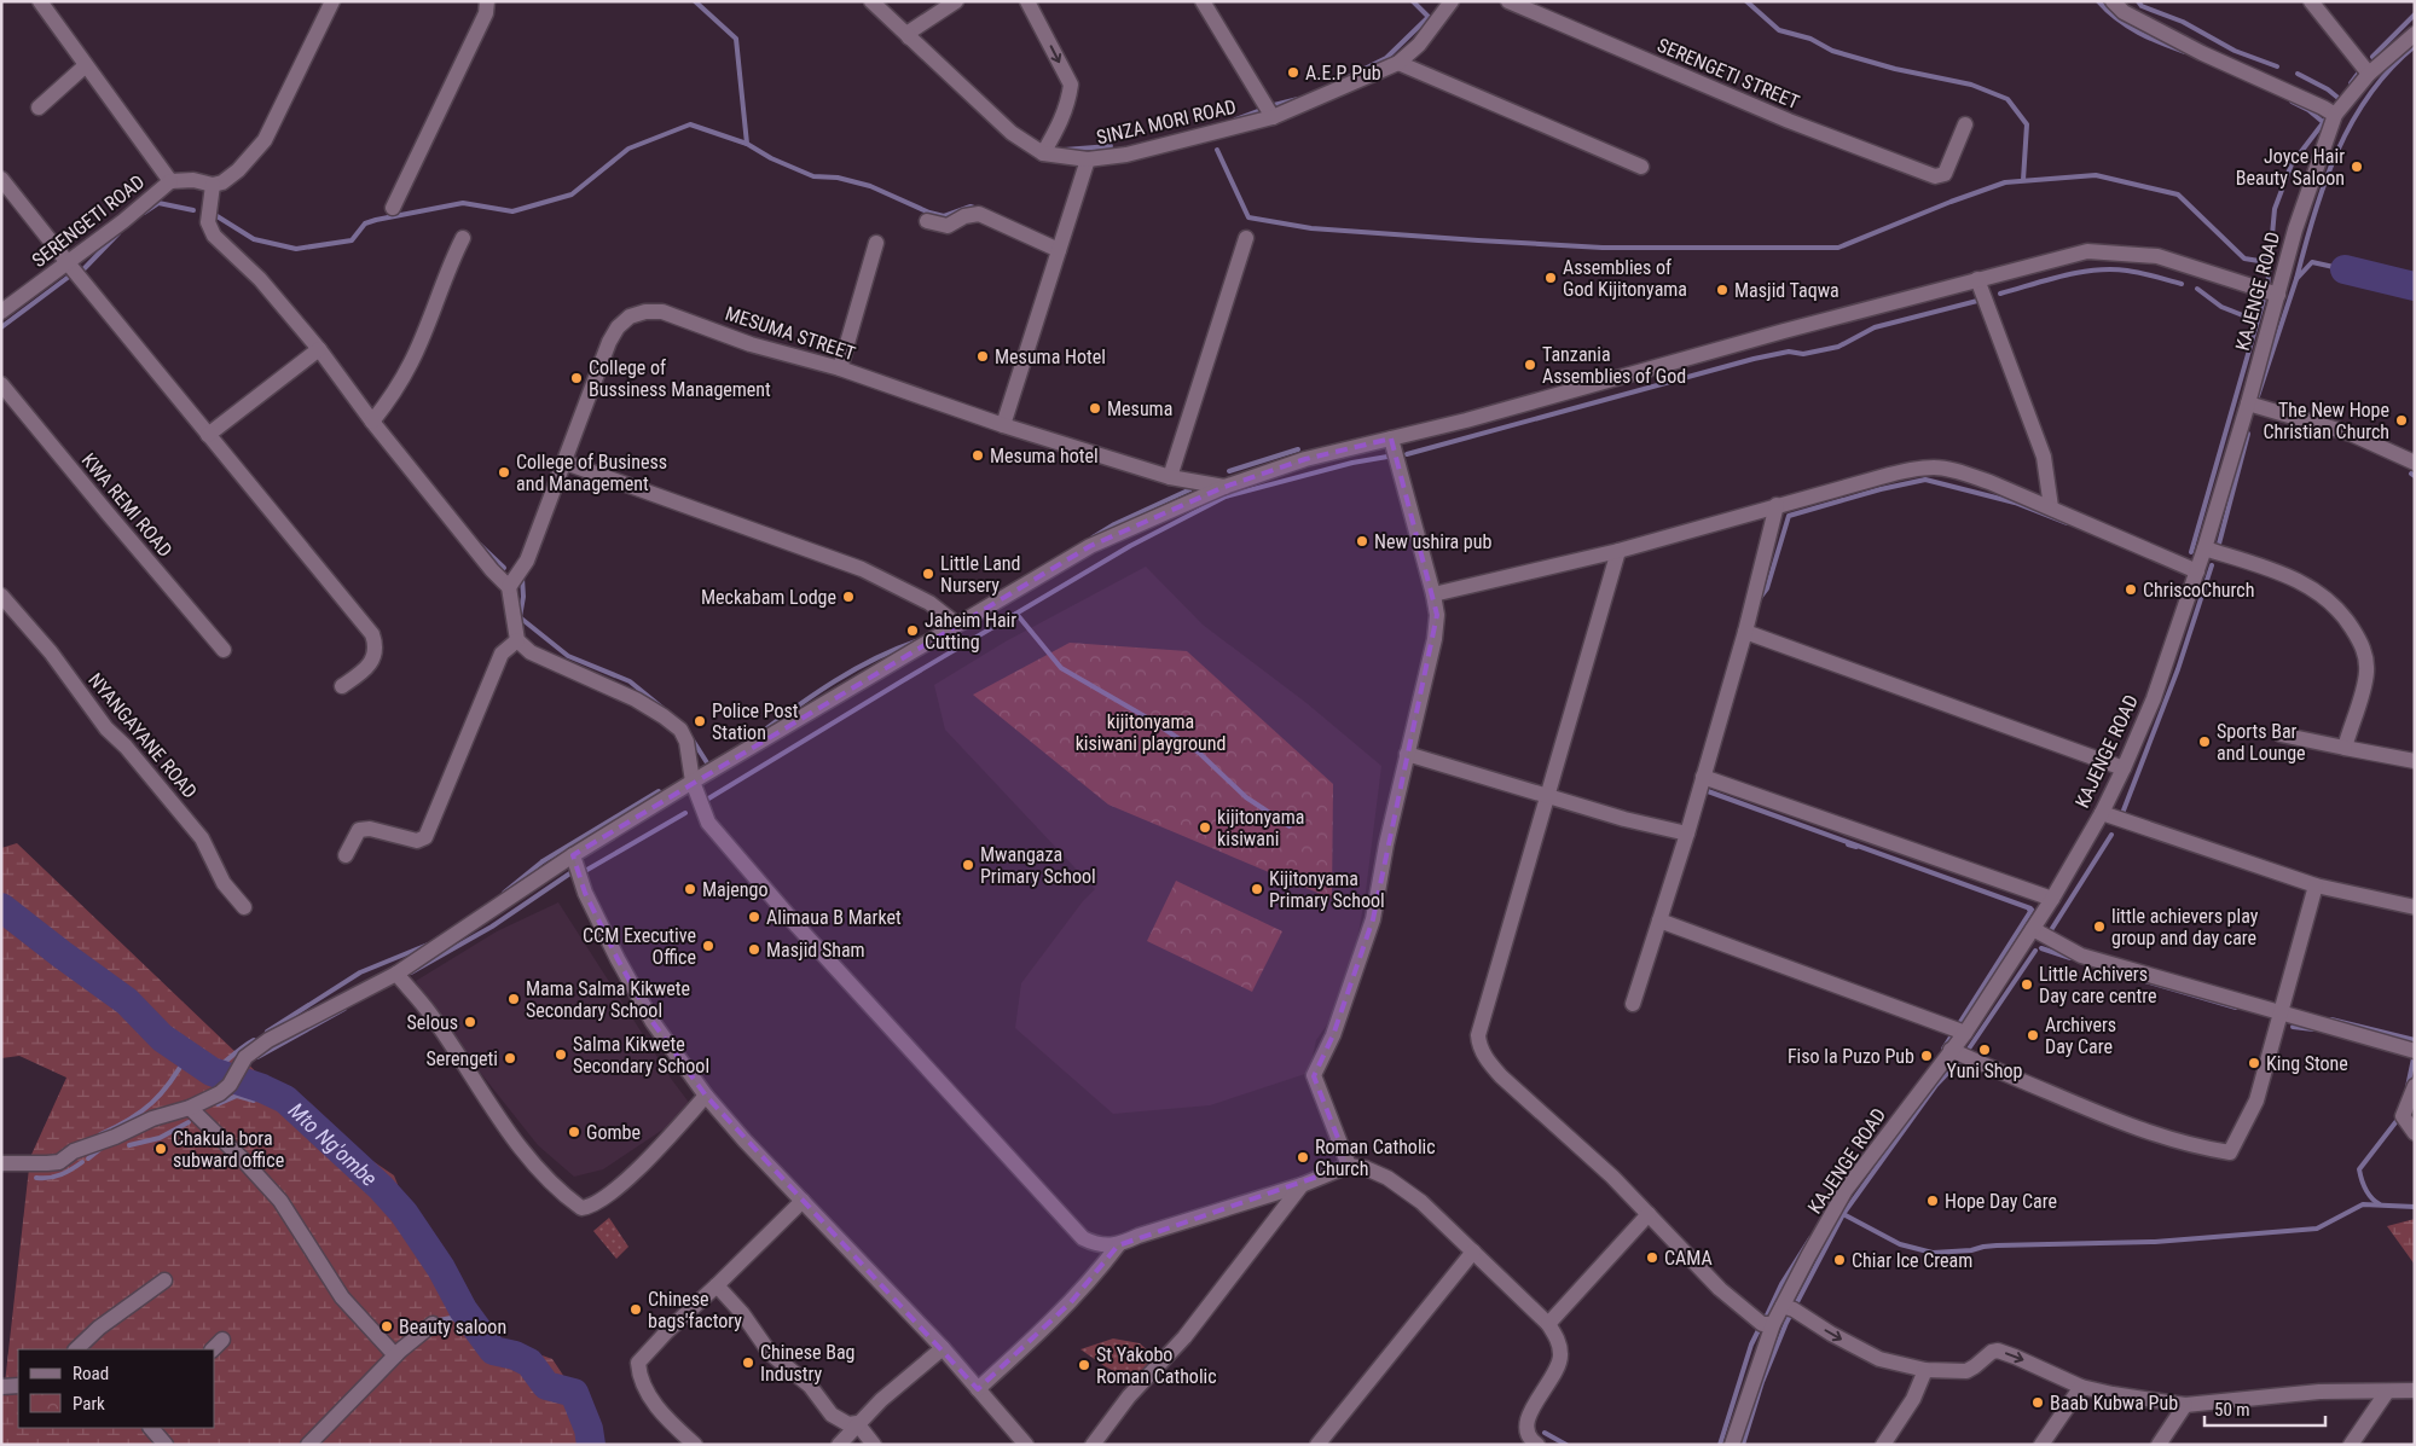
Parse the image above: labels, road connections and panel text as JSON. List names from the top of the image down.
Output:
{
  "streets": {
    "street": [
      "SERENGETI STREET",
      "SINZA MORI ROAD",
      "SERENGETI ROAD",
      "KAJENGE ROAD",
      "MESUMA STREET",
      "KWA REMI ROAD",
      "NYANGAYANE ROAD"
    ]
  },
  "water": ["Mto Ng'ombe"],
  "parks": ["kijitonyama kisiwani playground"],
  "places": [
    "A.E.P Pub",
    "Joyce Hair Beauty Saloon",
    "Assemblies of God Kijitonyama",
    "Masjid Taqwa",
    "Mesuma Hotel",
    "Tanzania Assemblies of God",
    "College of Bussiness Management",
    "Mesuma",
    "The New Hope Christian Church",
    "Mesuma hotel",
    "College of Business and Management",
    "New ushira pub",
    "Little Land Nursery",
    "ChriscoChurch",
    "Meckabam Lodge",
    "Jaheim Hair Cutting",
    "Police Post Station",
    "Sports Bar and Lounge",
    "kijitonyama kisiwani",
    "Mwangaza Primary School",
    "Majengo",
    "Kijitonyama Primary School",
    "Alimaua B Market",
    "little achievers play group and day care",
    "CCM Executive Office",
    "Masjid Sham",
    "Little Achivers Day care centre",
    "Mama Salma Kikwete Secondary School",
    "Selous",
    "Archivers Day Care",
    "Yuni Shop",
    "Salma Kikwete Secondary School",
    "Fiso la Puzo Pub",
    "Serengeti",
    "King Stone",
    "Gombe",
    "Chakula bora subward office",
    "Roman Catholic Church",
    "Hope Day Care",
    "CAMA",
    "Chiar Ice Cream",
    "Chinese bags'factory",
    "Beauty saloon",
    "Chinese Bag Industry",
    "St Yakobo Roman Catholic",
    "Baab Kubwa Pub"
  ],
  "legend": ["Road", "Park"],
  "scale_bar": "50 m"
}
